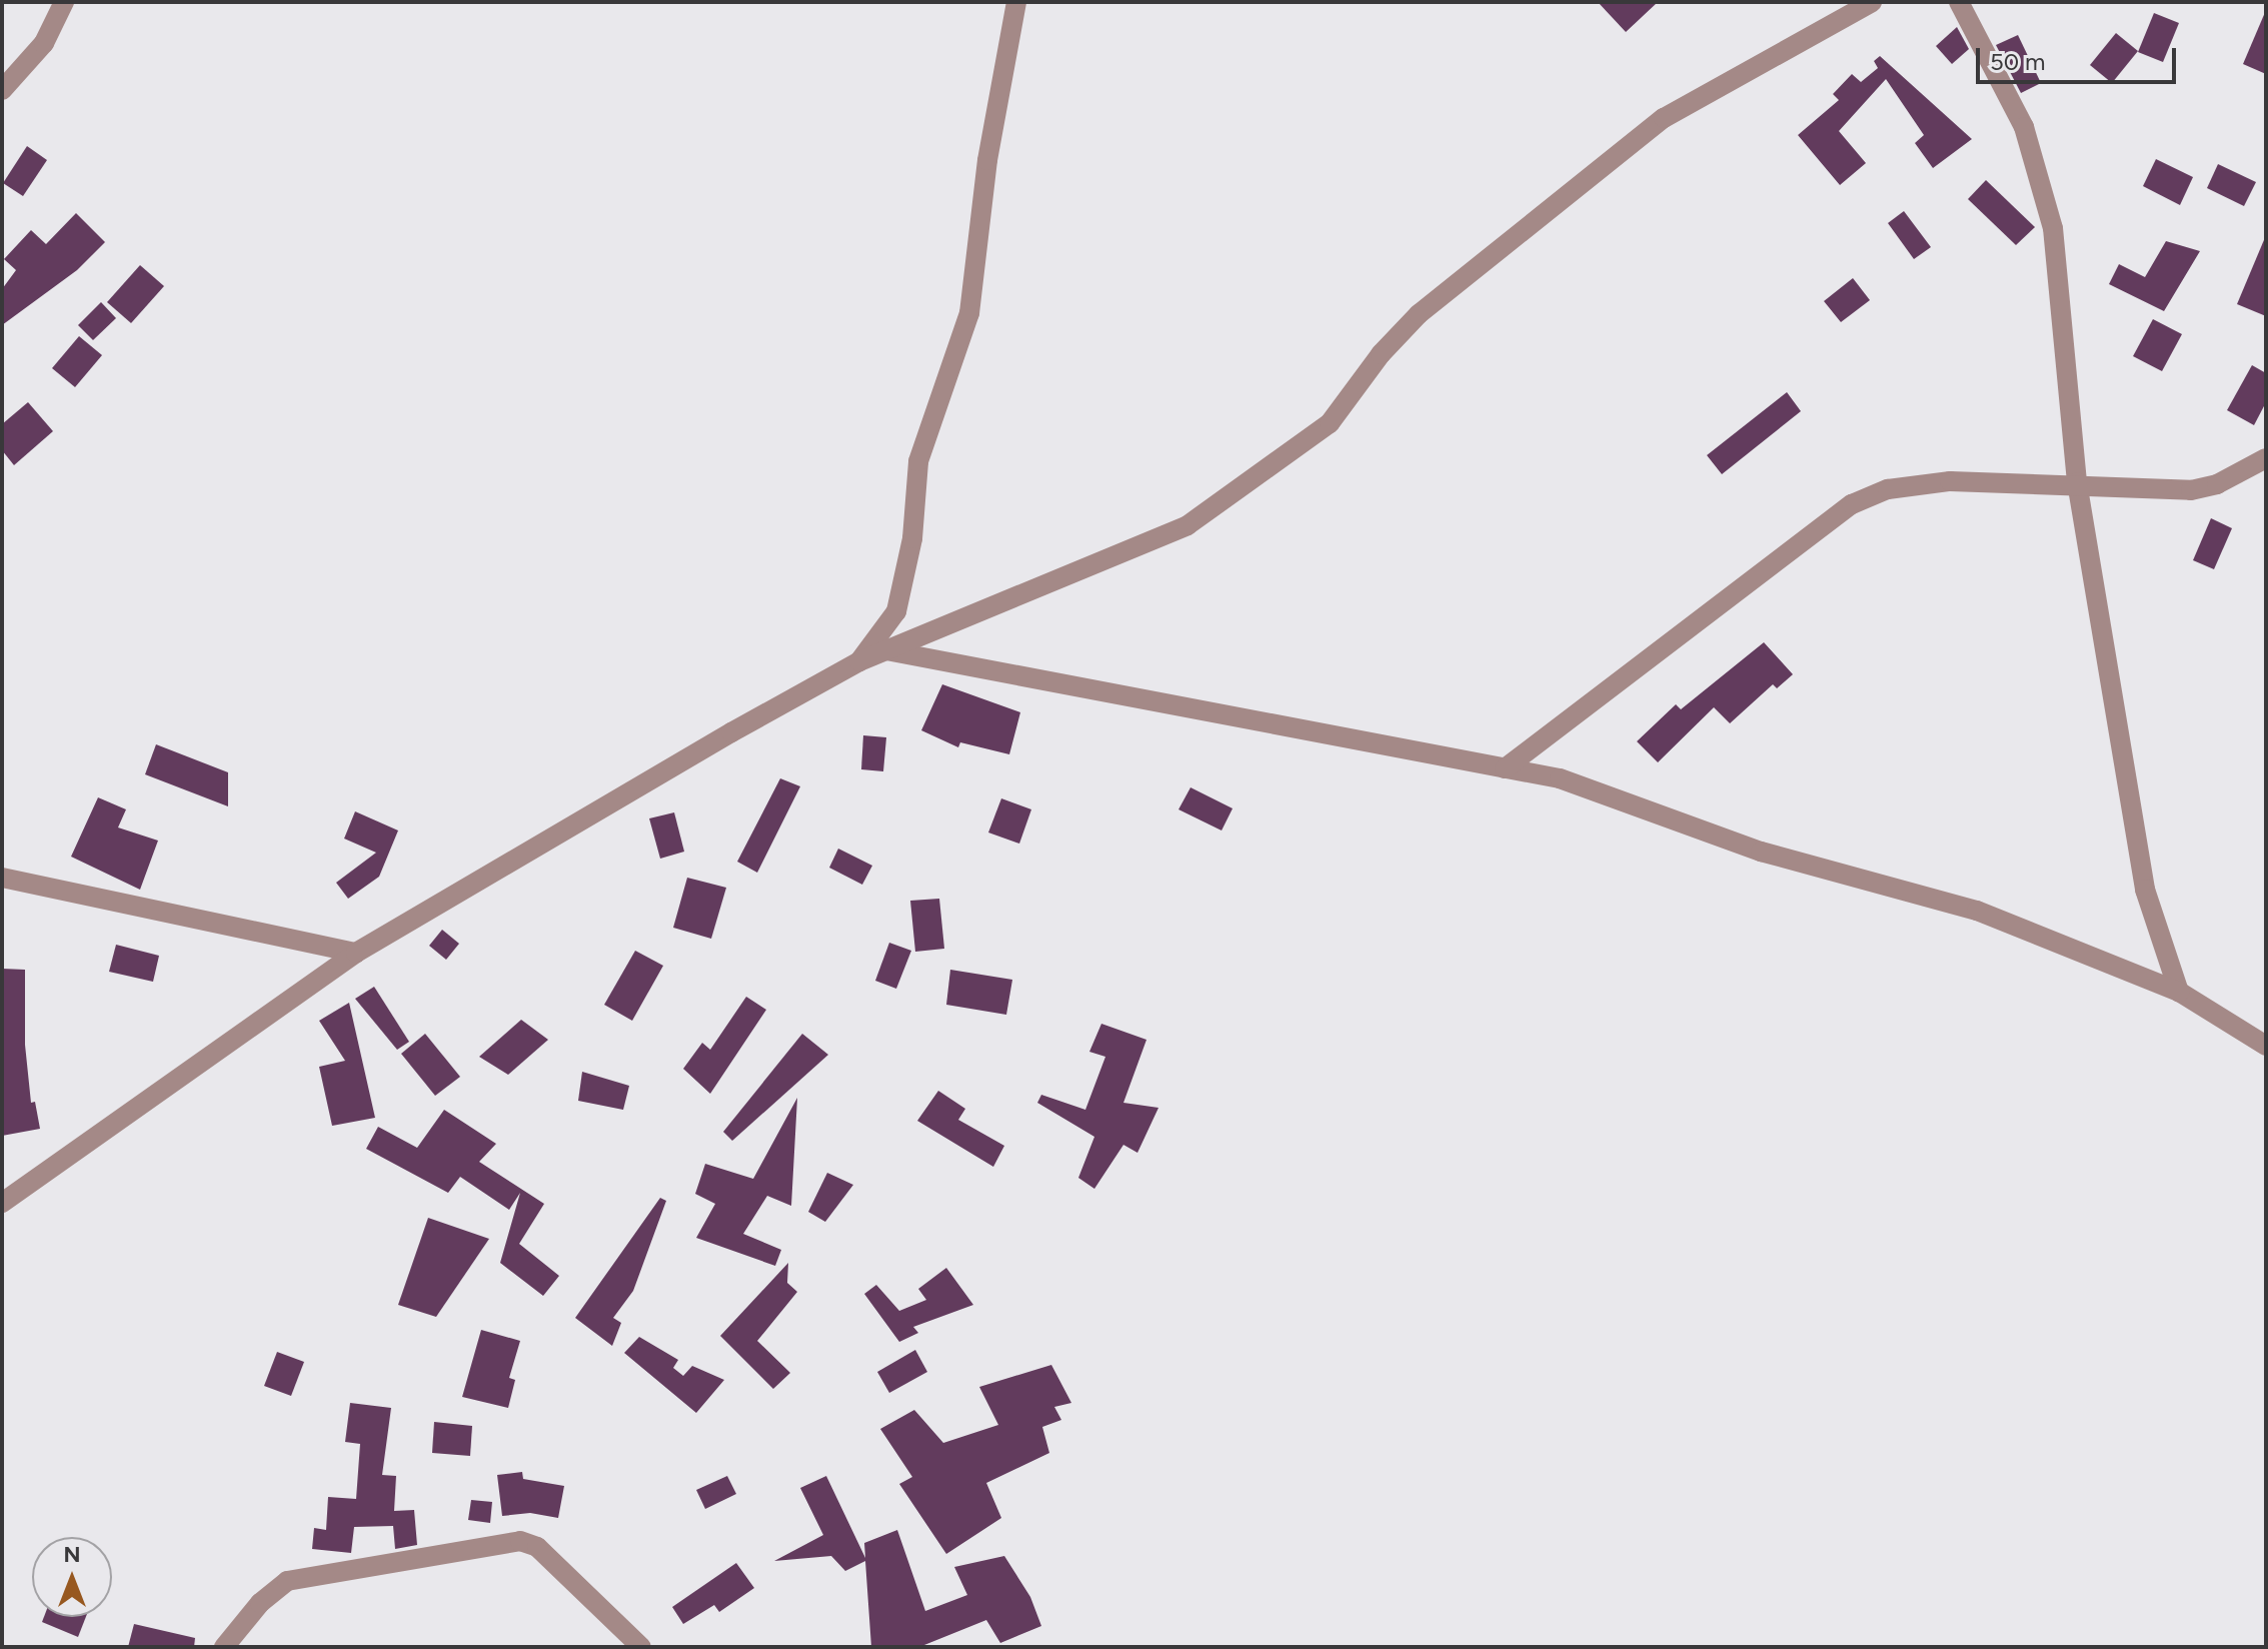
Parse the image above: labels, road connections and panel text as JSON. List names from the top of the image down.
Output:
{
  "scale_bar": "50 m",
  "north": "top"
}
